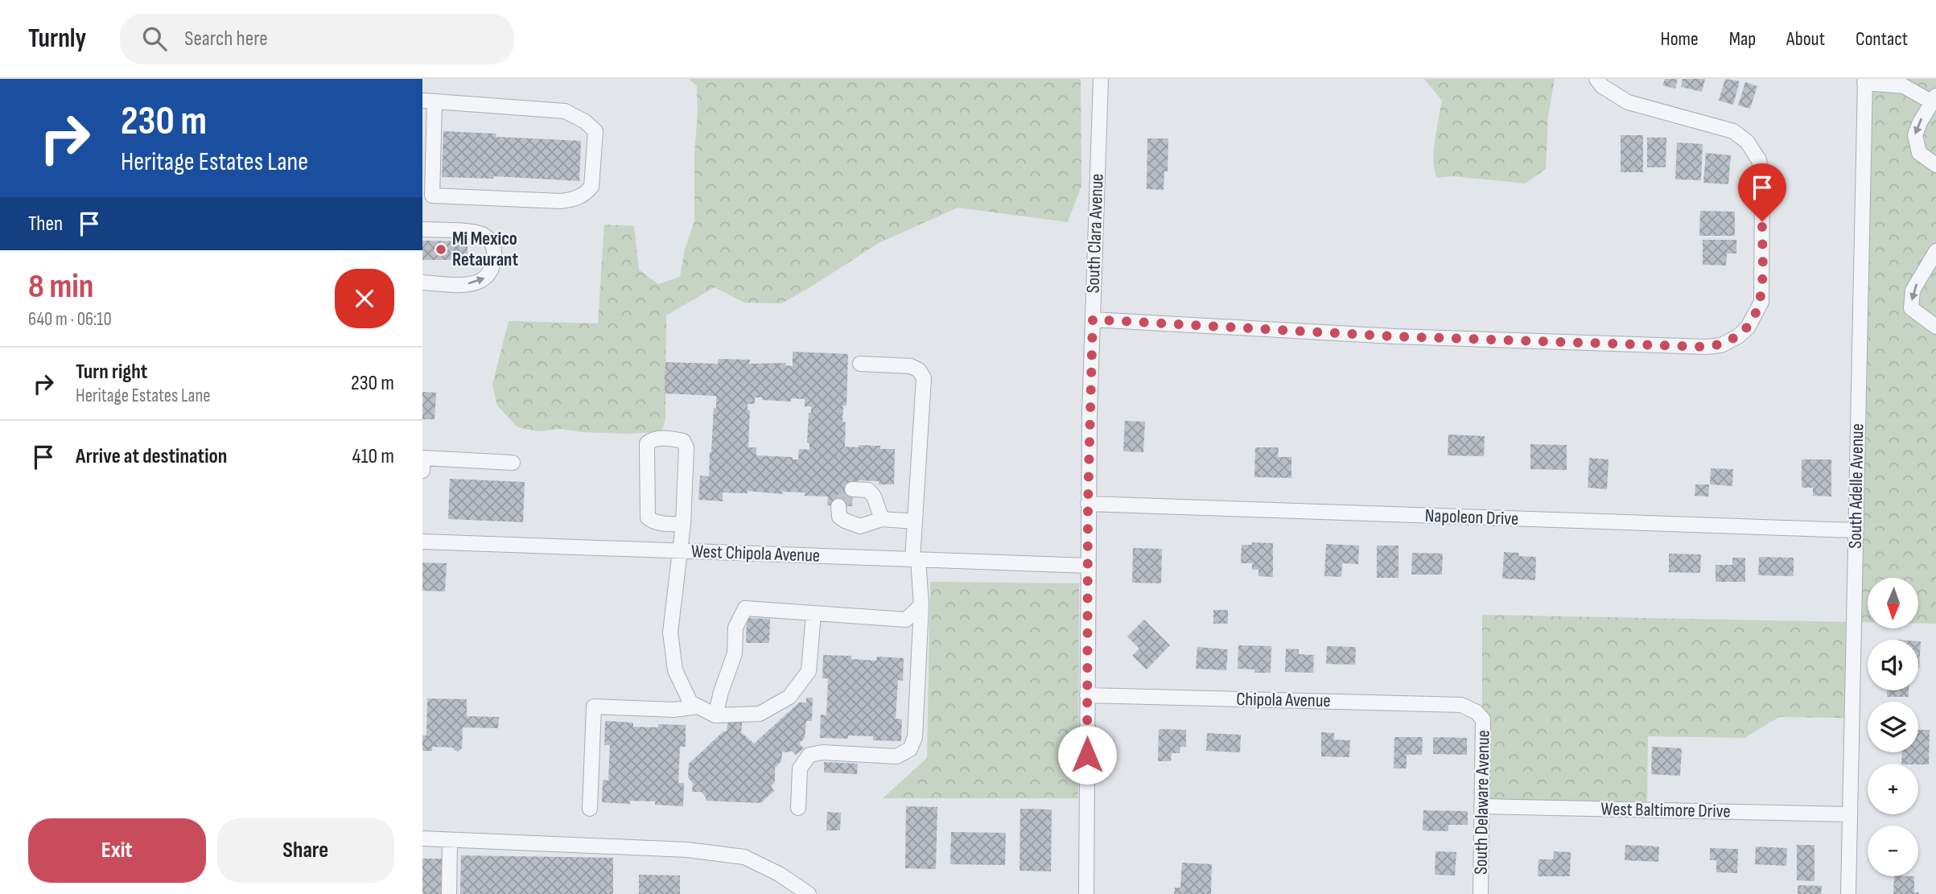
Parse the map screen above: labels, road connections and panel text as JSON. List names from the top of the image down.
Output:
{
  "streets": {
    "street": [
      "South Clara Avenue",
      "South Adelle Avenue",
      "Napoleon Drive",
      "West Chipola Avenue",
      "Chipola Avenue",
      "South Delaware Avenue",
      "West Baltimore Drive"
    ]
  },
  "crossings": [
    ["South Clara Avenue", "Napoleon Drive"],
    ["South Clara Avenue", "West Chipola Avenue"],
    ["South Clara Avenue", "Chipola Avenue"],
    ["South Adelle Avenue", "Napoleon Drive"],
    ["South Adelle Avenue", "West Baltimore Drive"],
    ["Chipola Avenue", "South Delaware Avenue"],
    ["South Delaware Avenue", "West Baltimore Drive"]
  ],
  "places": ["Mi Mexico Retaurant"],
  "north": "bottom",
  "page": {
    "header": "Turnly",
    "search": "Search here",
    "nav": [
      "Home",
      "Map",
      "About",
      "Contact"
    ],
    "turn": ["230 m", "Heritage Estates Lane"],
    "then": "Then",
    "heading": ["8 min", "640 m · 06:10"],
    "list": [
      {
        "name": "Turn right",
        "note": "Heritage Estates Lane",
        "value": "230 m"
      },
      {
        "name": "Arrive at destination",
        "value": "410 m"
      }
    ],
    "map_buttons": ["+", "−"],
    "buttons": ["Exit", "Share"]
  }
}
